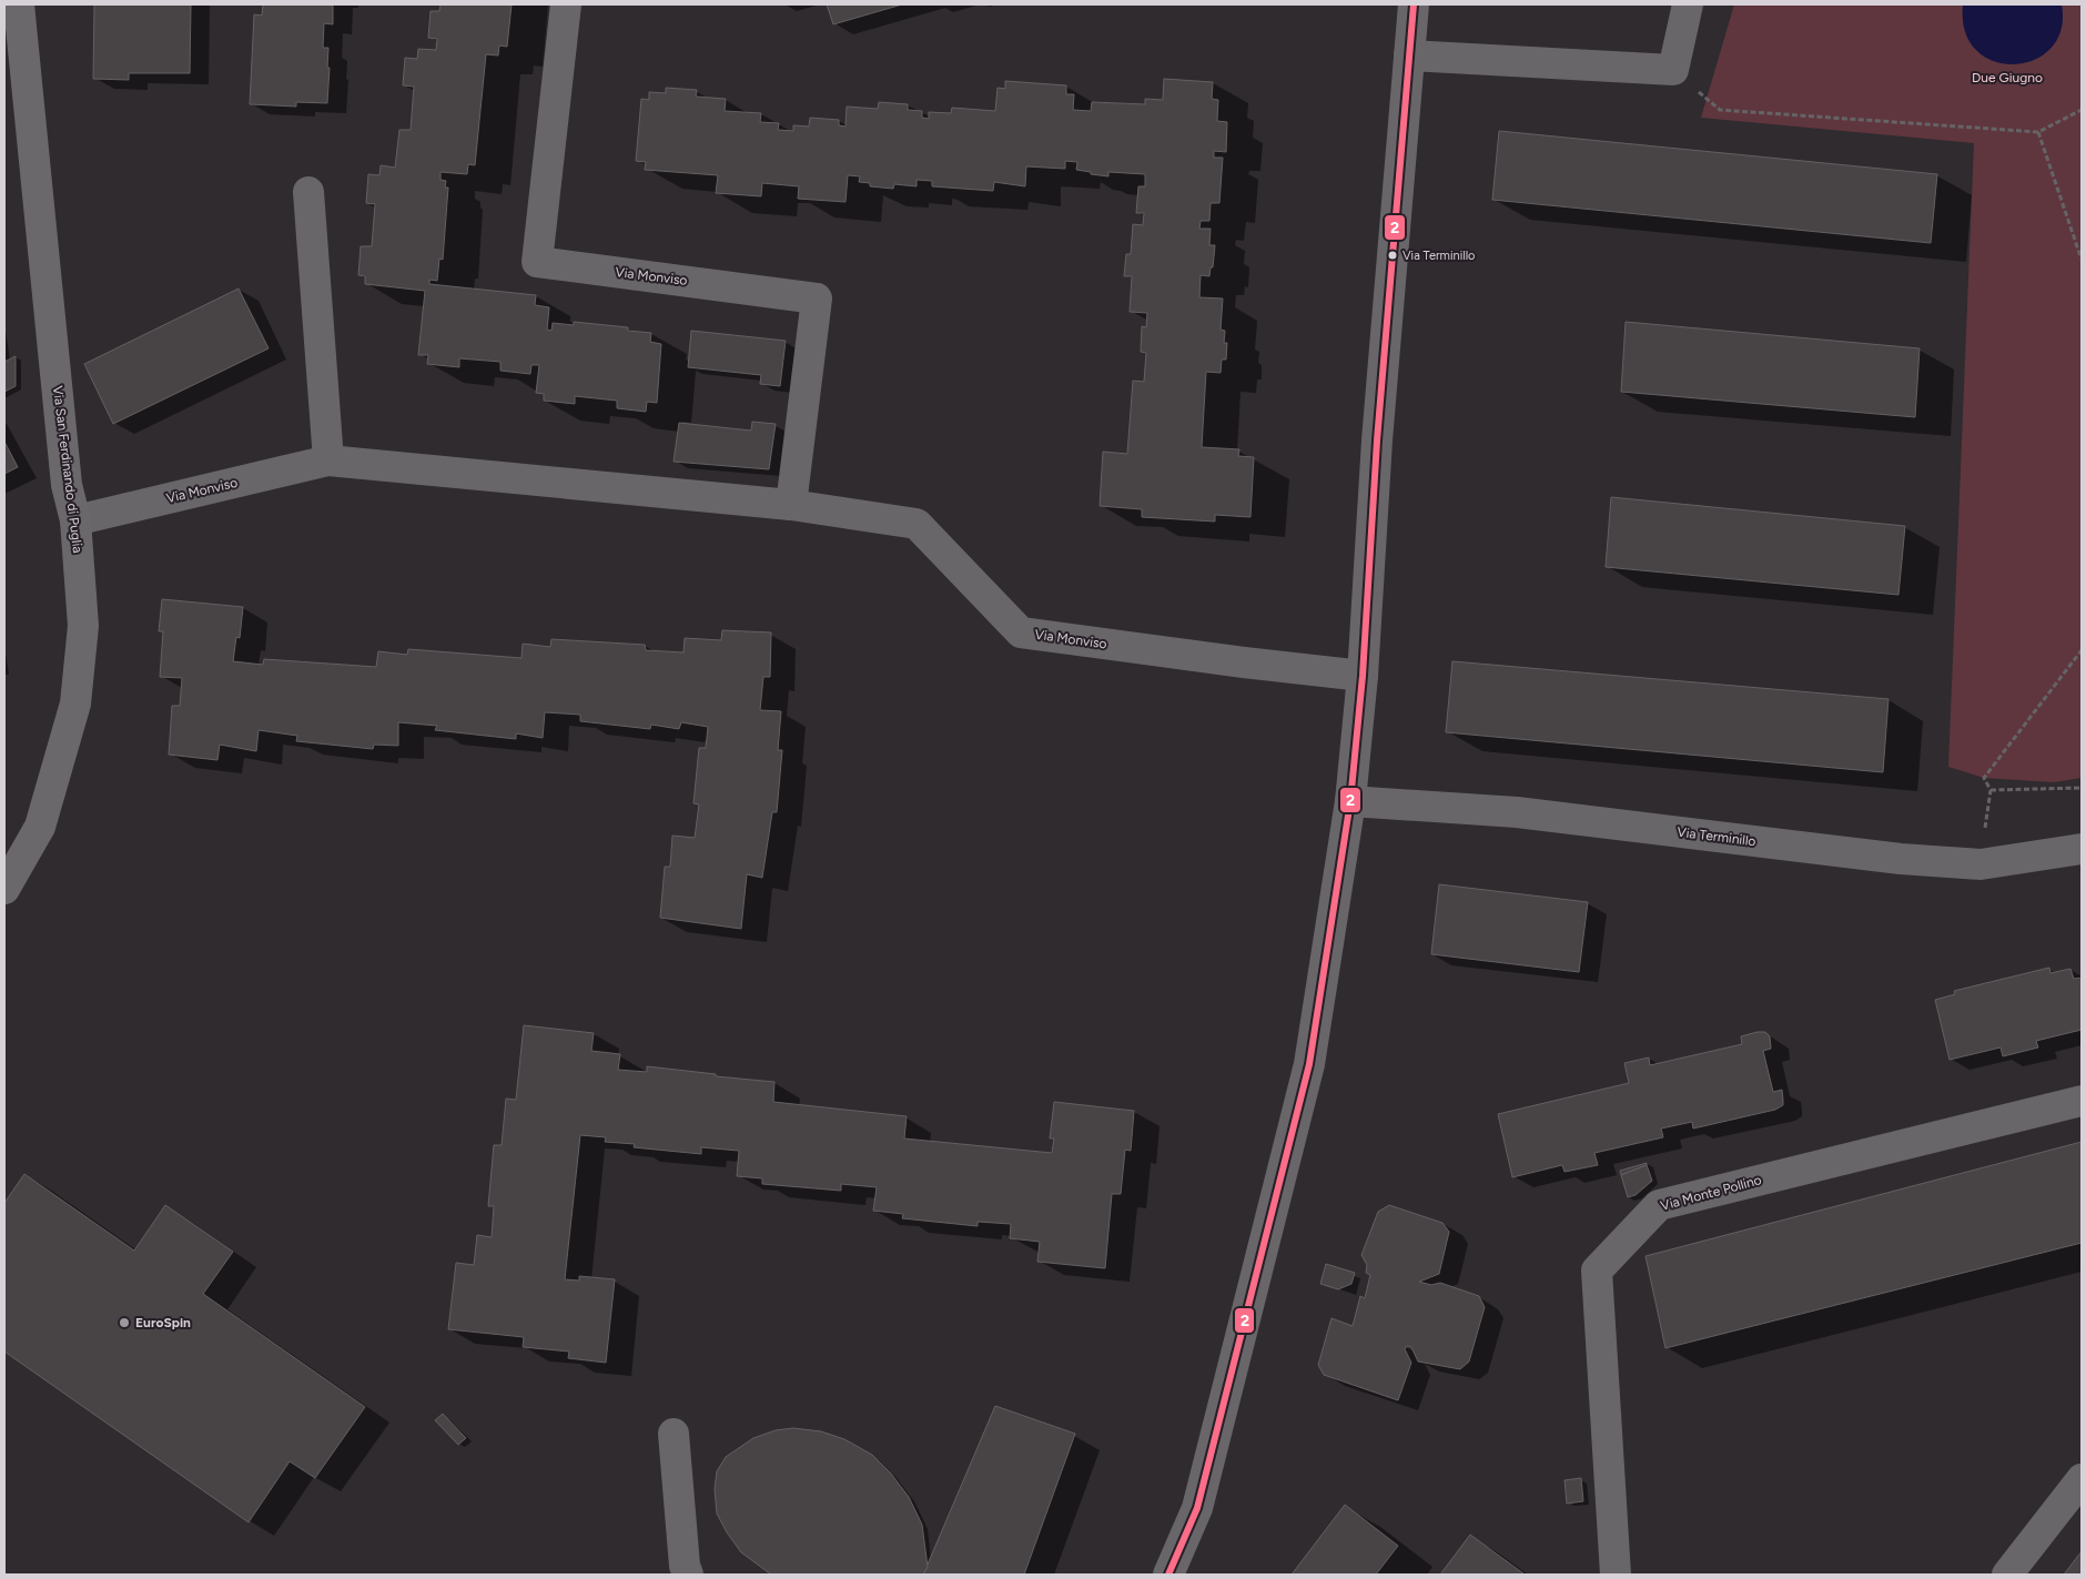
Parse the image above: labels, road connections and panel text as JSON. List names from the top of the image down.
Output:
{
  "streets": {
    "street": [
      "Via Monviso",
      "Via San Ferdinando di Puglia",
      "Via Terminillo",
      "Via Monte Pollino"
    ]
  },
  "crossings": [
    ["Via Monviso", "Via San Ferdinando di Puglia"]
  ],
  "parks": ["Due Giugno"],
  "places": ["Via Terminillo", "EuroSpin"],
  "lines": ["transit line 2"]
}
